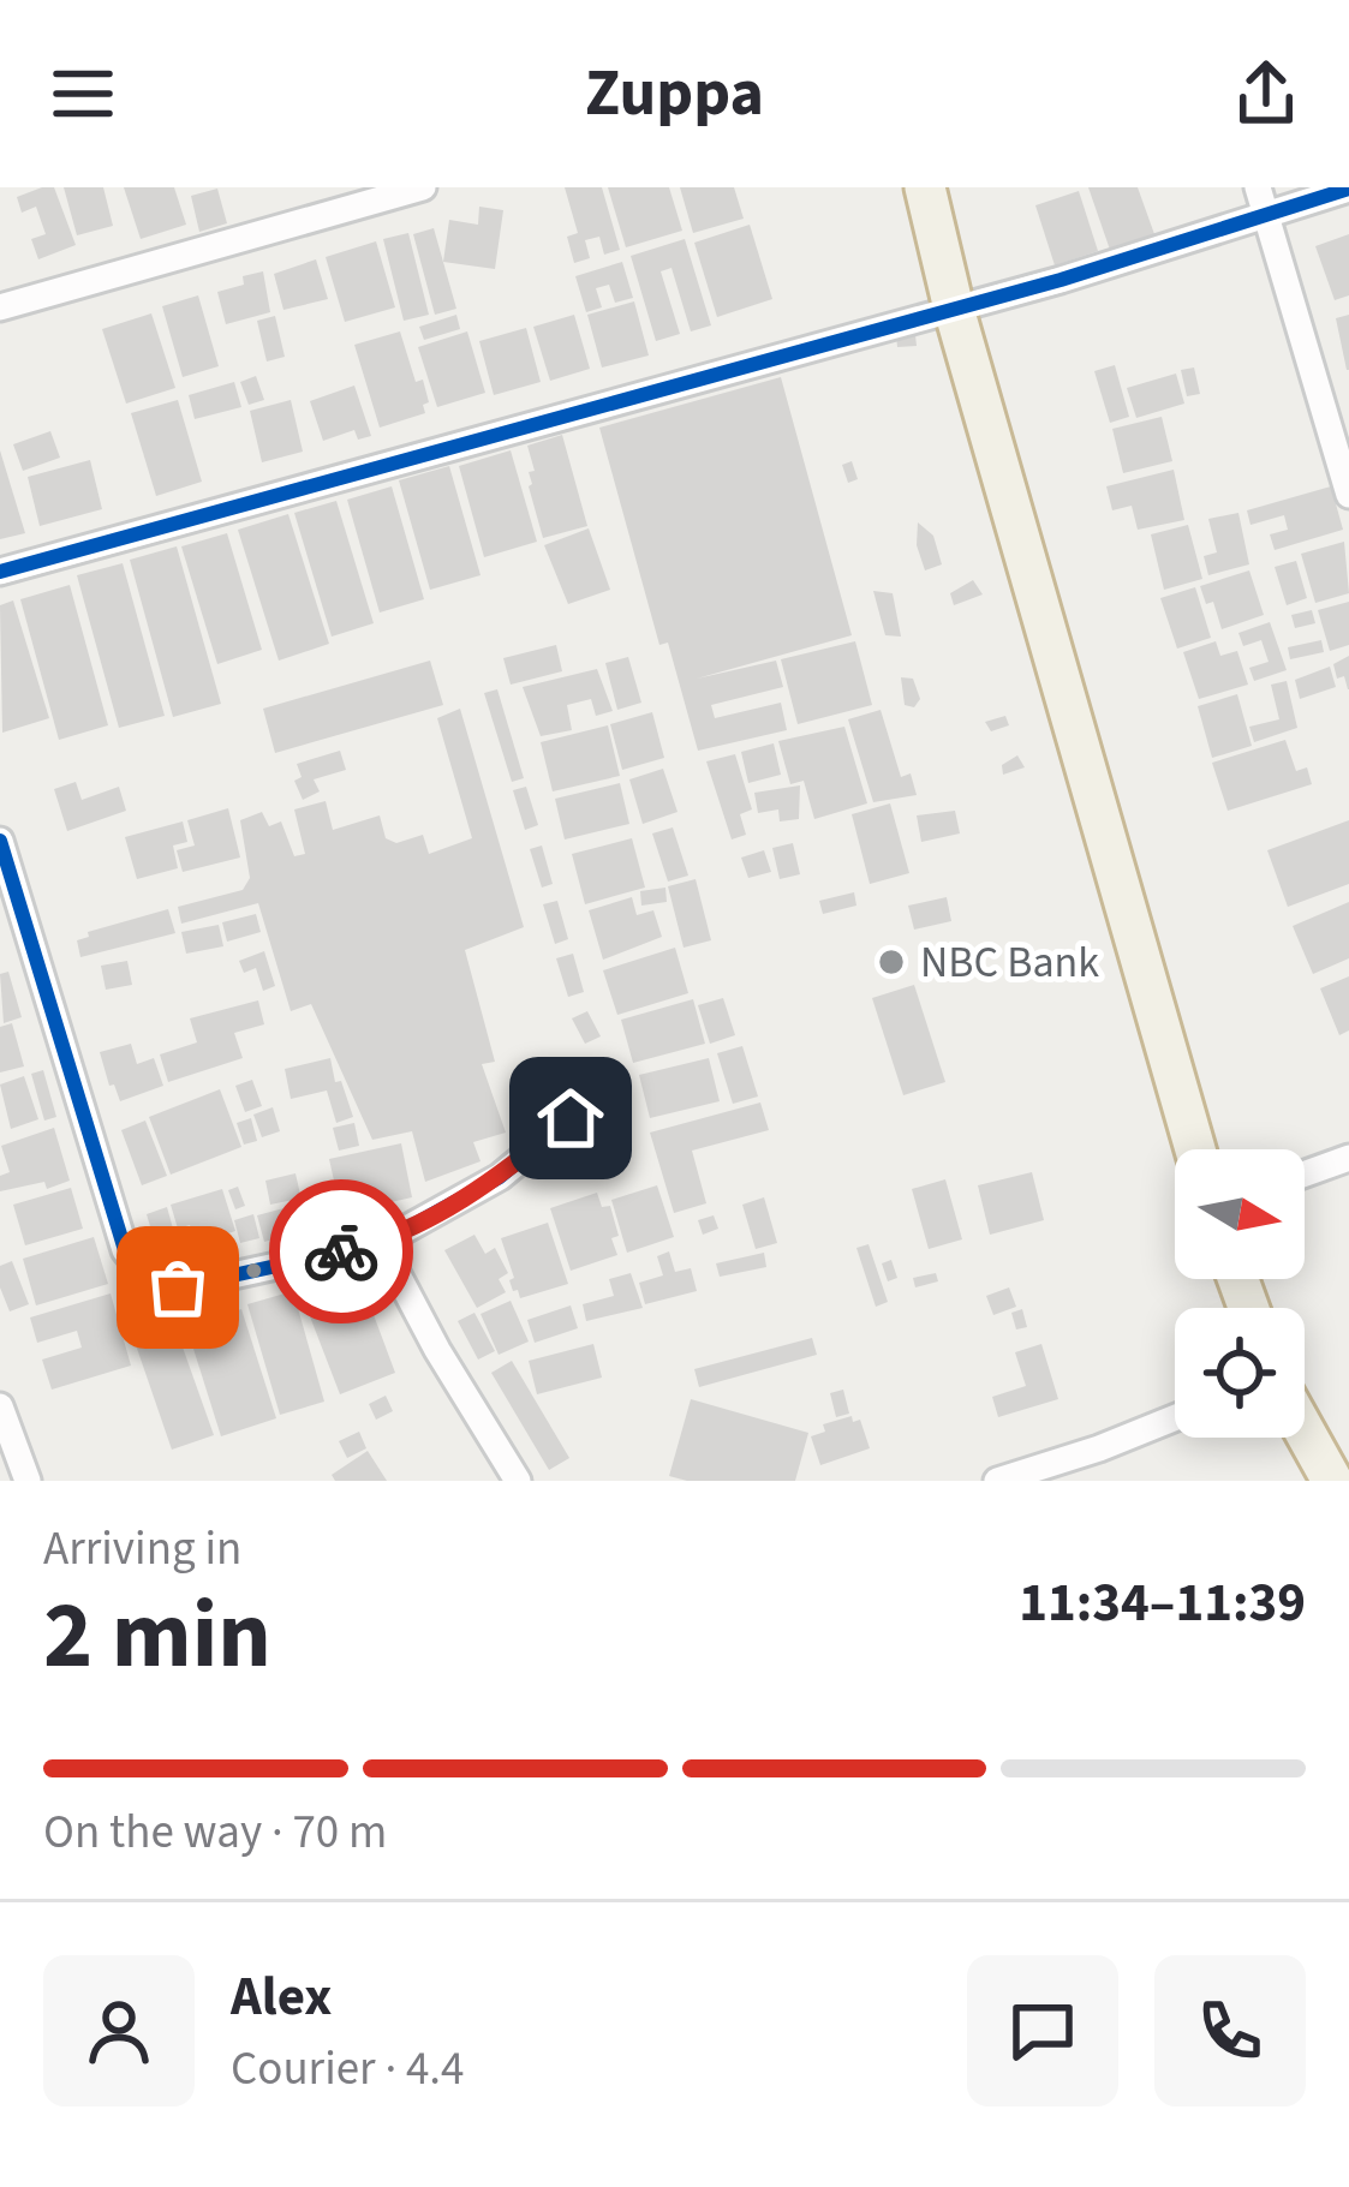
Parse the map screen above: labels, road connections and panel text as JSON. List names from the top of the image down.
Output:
{
  "places": ["NBC Bank"],
  "north": "right",
  "page": {
    "header": "Zuppa",
    "heading": ["2 min", "Arriving in", "11:34–11:39"],
    "panel": ["Alex", "Courier · 4.4"],
    "bar": "On the way · 70 m"
  }
}
